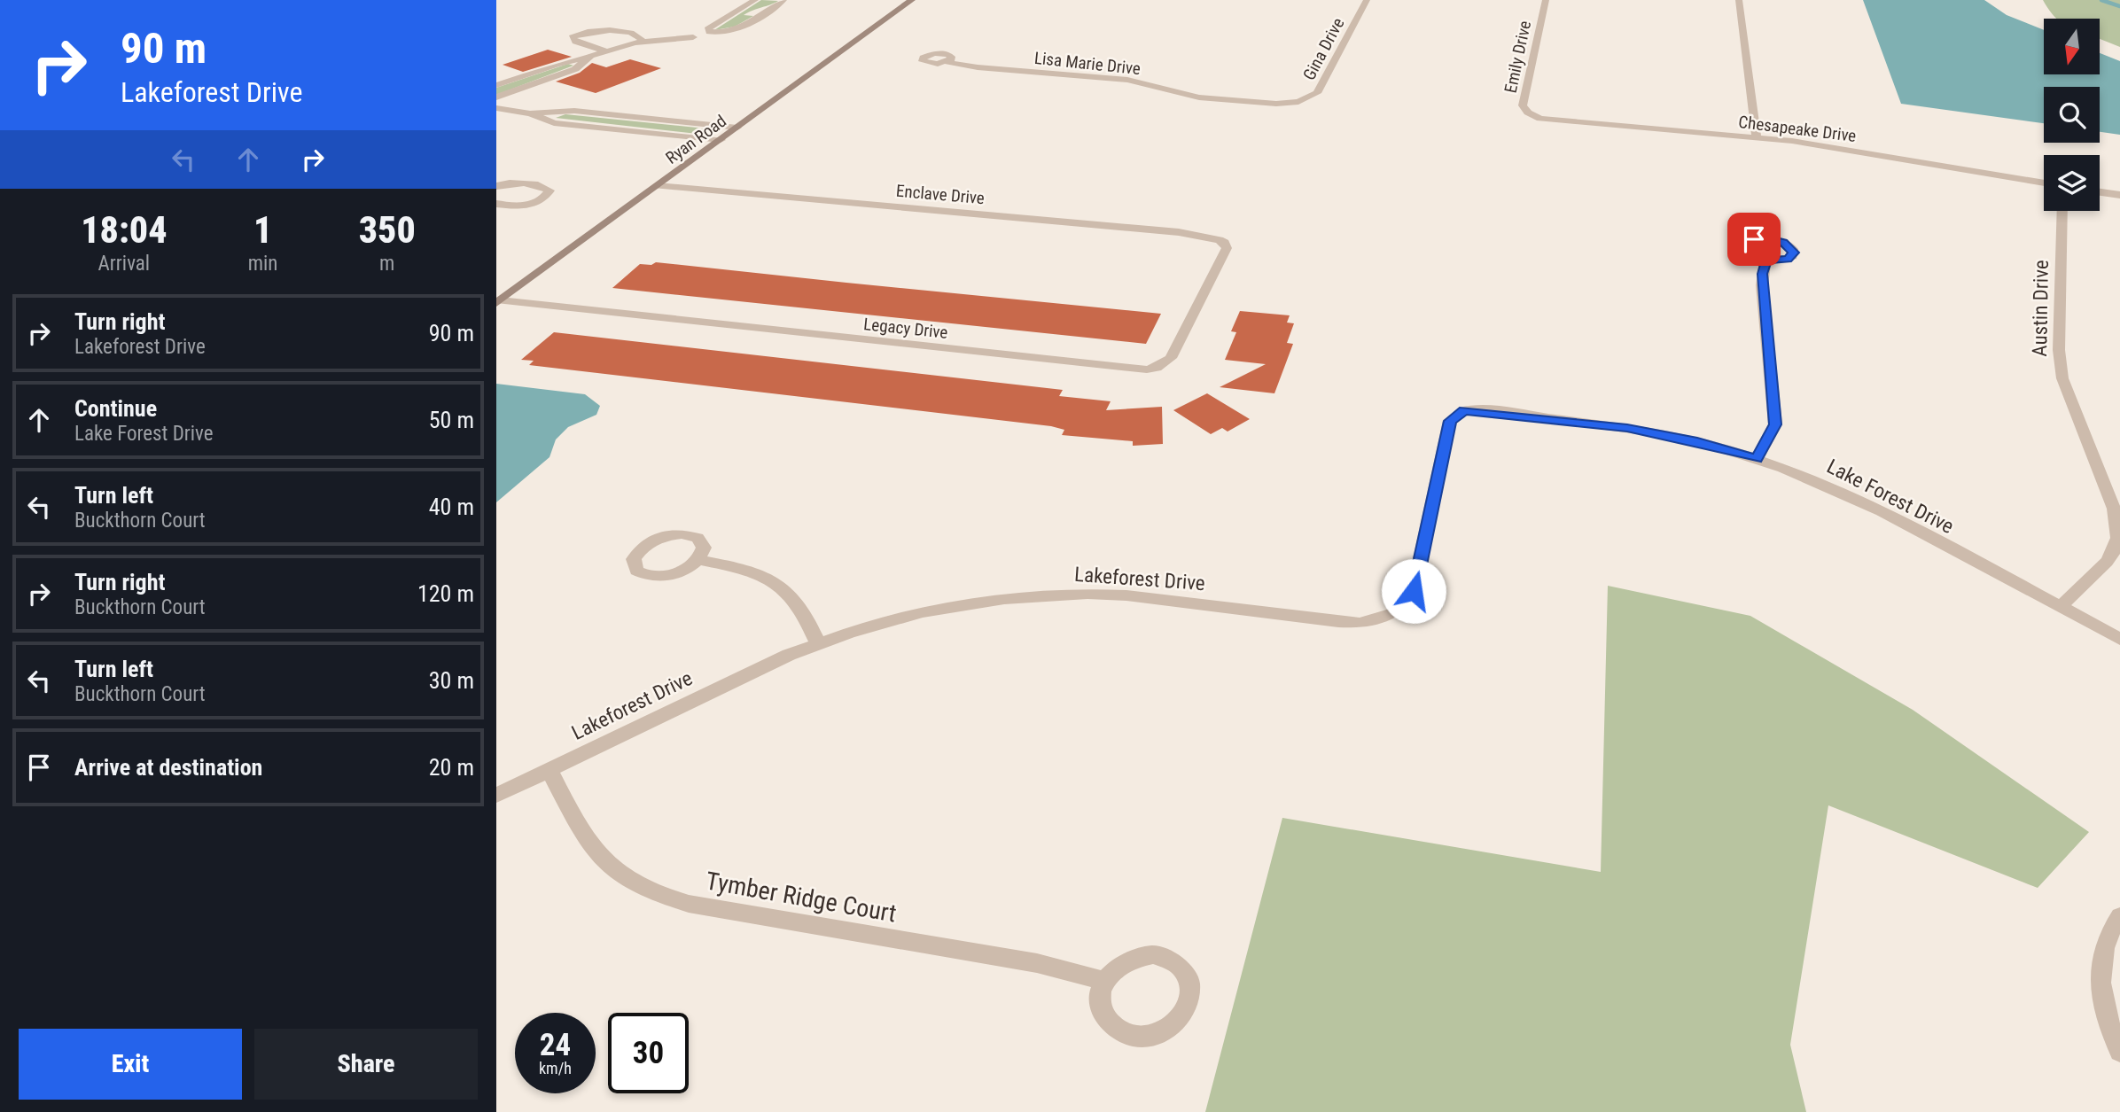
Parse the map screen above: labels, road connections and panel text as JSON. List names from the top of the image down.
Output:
{
  "streets": {
    "main road": ["Ryan Road"],
    "street": [
      "Gina Drive",
      "Emily Drive",
      "Lisa Marie Drive",
      "Chesapeake Drive",
      "Enclave Drive",
      "Austin Drive",
      "Legacy Drive",
      "Lake Forest Drive",
      "Lakeforest Drive",
      "Tymber Ridge Court"
    ]
  },
  "crossings": [
    ["Gina Drive", "Lisa Marie Drive"],
    ["Emily Drive", "Chesapeake Drive"],
    ["Ryan Road", "Enclave Drive"],
    ["Ryan Road", "Legacy Drive"],
    ["Enclave Drive", "Legacy Drive"],
    ["Austin Drive", "Lake Forest Drive"],
    ["Lake Forest Drive", "Lakeforest Drive"],
    ["Lakeforest Drive", "Tymber Ridge Court"]
  ],
  "north": "bottom",
  "page": {
    "turn": ["90 m", "Lakeforest Drive"],
    "eta": [
      "18:04",
      "Arrival",
      "1",
      "min",
      "350",
      "m"
    ],
    "list": [
      {
        "name": "Turn right",
        "note": "Lakeforest Drive",
        "value": "90 m"
      },
      {
        "name": "Continue",
        "note": "Lake Forest Drive",
        "value": "50 m"
      },
      {
        "name": "Turn left",
        "note": "Buckthorn Court",
        "value": "40 m"
      },
      {
        "name": "Turn right",
        "note": "Buckthorn Court",
        "value": "120 m"
      },
      {
        "name": "Turn left",
        "note": "Buckthorn Court",
        "value": "30 m"
      },
      {
        "name": "Arrive at destination",
        "value": "20 m"
      }
    ],
    "speed": "24 km/h",
    "limit": "30",
    "buttons": ["Exit", "Share"]
  }
}
